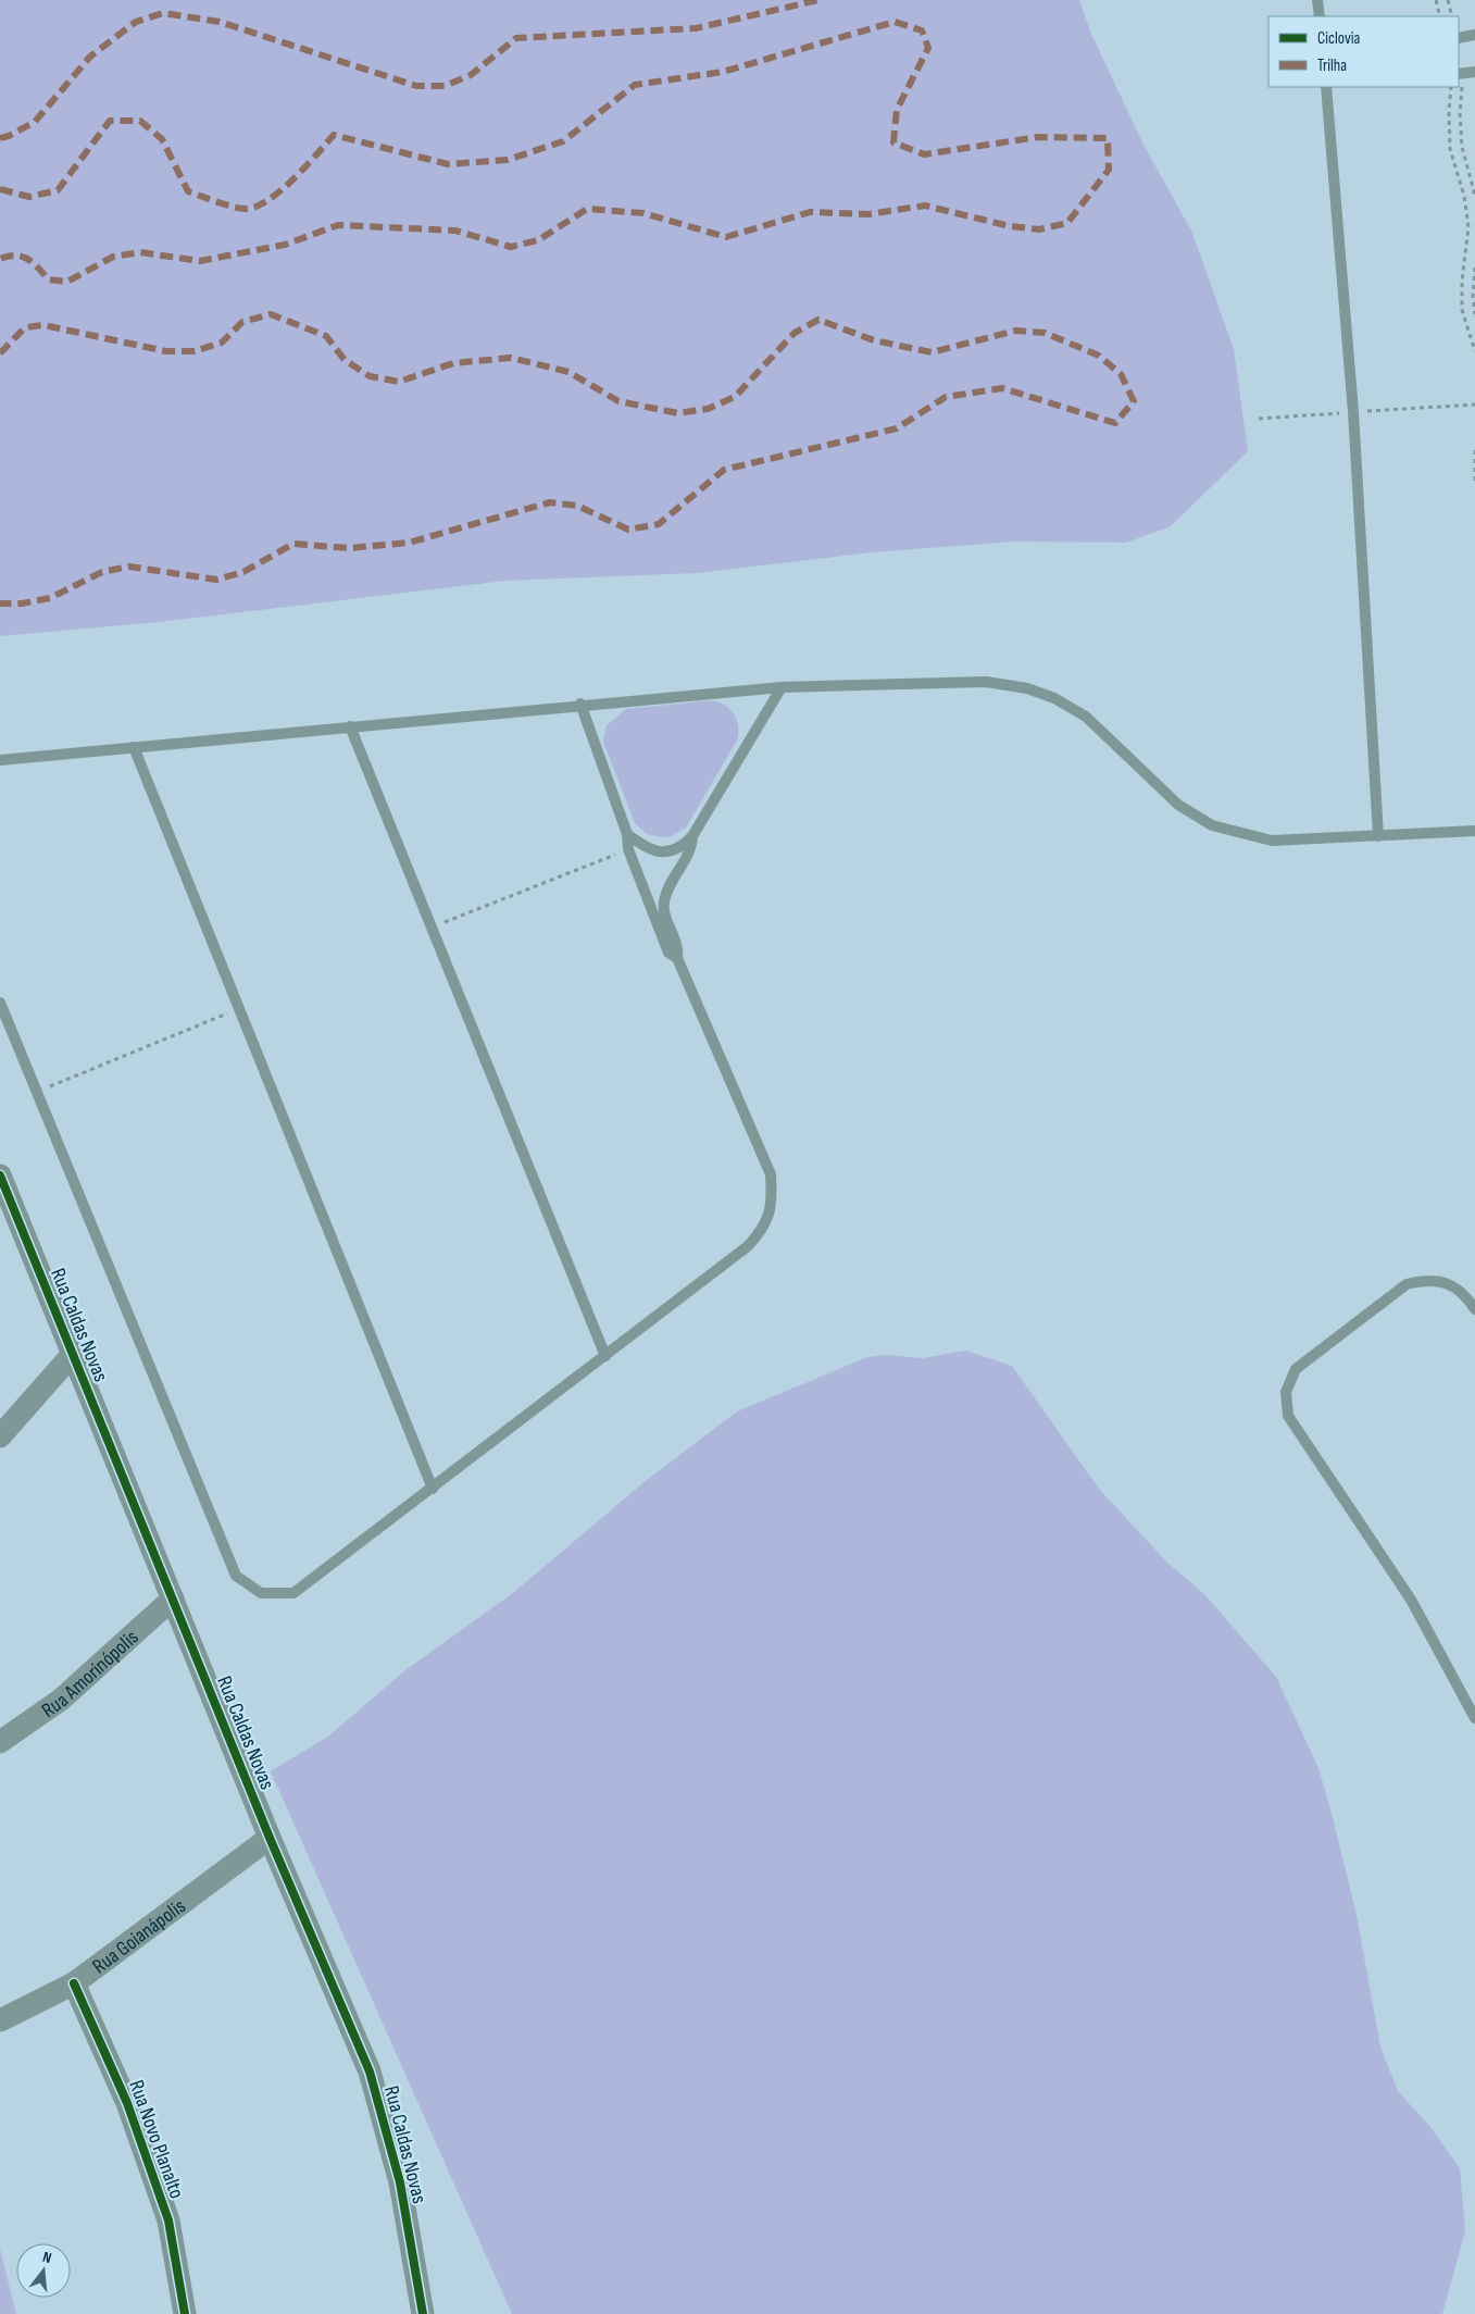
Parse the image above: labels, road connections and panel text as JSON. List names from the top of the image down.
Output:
{
  "streets": {
    "street": [
      "Rua Caldas Novas",
      "Rua Amorinópolis",
      "Rua Goianápolis",
      "Rua Novo Planalto"
    ]
  },
  "crossings": [
    ["Rua Caldas Novas", "Rua Amorinópolis"],
    ["Rua Caldas Novas", "Rua Goianápolis"],
    ["Rua Goianápolis", "Rua Novo Planalto"]
  ],
  "legend": ["Ciclovia", "Trilha"],
  "north": "top"
}
